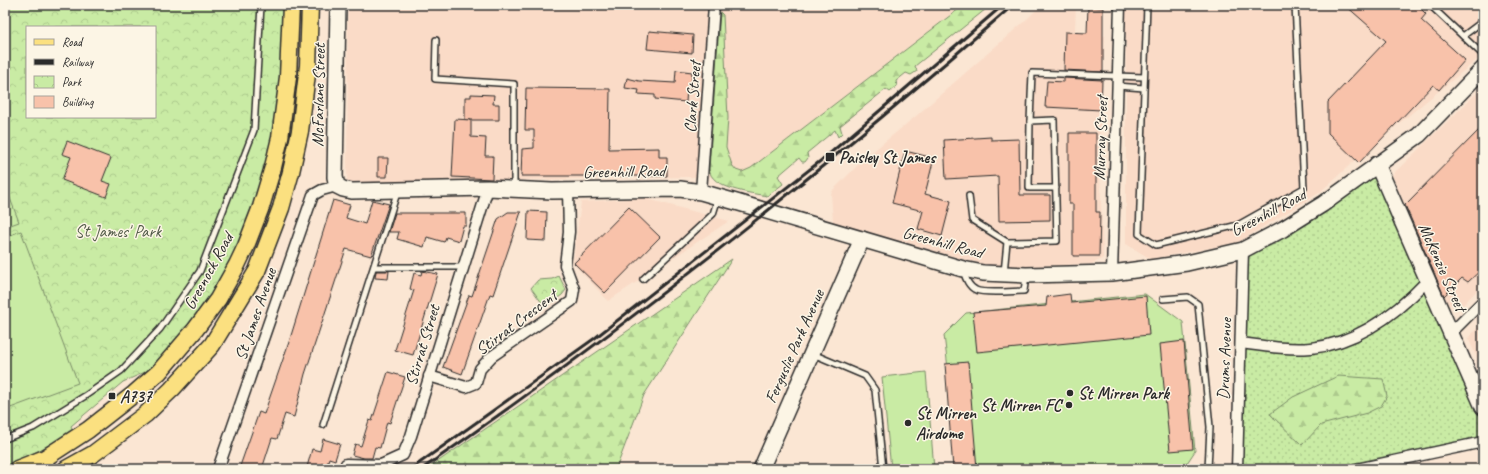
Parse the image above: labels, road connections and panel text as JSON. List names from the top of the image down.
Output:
{
  "streets": {
    "main road": ["Greenock Road"],
    "street": [
      "McFarlane Street",
      "Clark Street",
      "Murray Street",
      "Greenhill Road",
      "McKenzie Street",
      "St James Avenue",
      "Stirrat Crescent",
      "Stirrat Street",
      "Ferguslie Park Avenue",
      "Drums Avenue"
    ]
  },
  "crossings": [
    ["McFarlane Street", "Greenhill Road"],
    ["McFarlane Street", "St James Avenue"],
    ["Clark Street", "Greenhill Road"],
    ["Murray Street", "Greenhill Road"],
    ["Greenhill Road", "McKenzie Street"],
    ["Greenhill Road", "St James Avenue"],
    ["Greenhill Road", "Stirrat Crescent"],
    ["Greenhill Road", "Stirrat Street"],
    ["Greenhill Road", "Ferguslie Park Avenue"],
    ["Greenhill Road", "Drums Avenue"],
    ["Stirrat Crescent", "Stirrat Street"]
  ],
  "parks": ["St James' Park"],
  "places": {
    "transit": ["Paisley St James", "A737"],
    "other": ["St Mirren Park", "St Mirren FC", "St Mirren Airdome"]
  },
  "legend": [
    "Road",
    "Railway",
    "Park",
    "Building"
  ]
}
